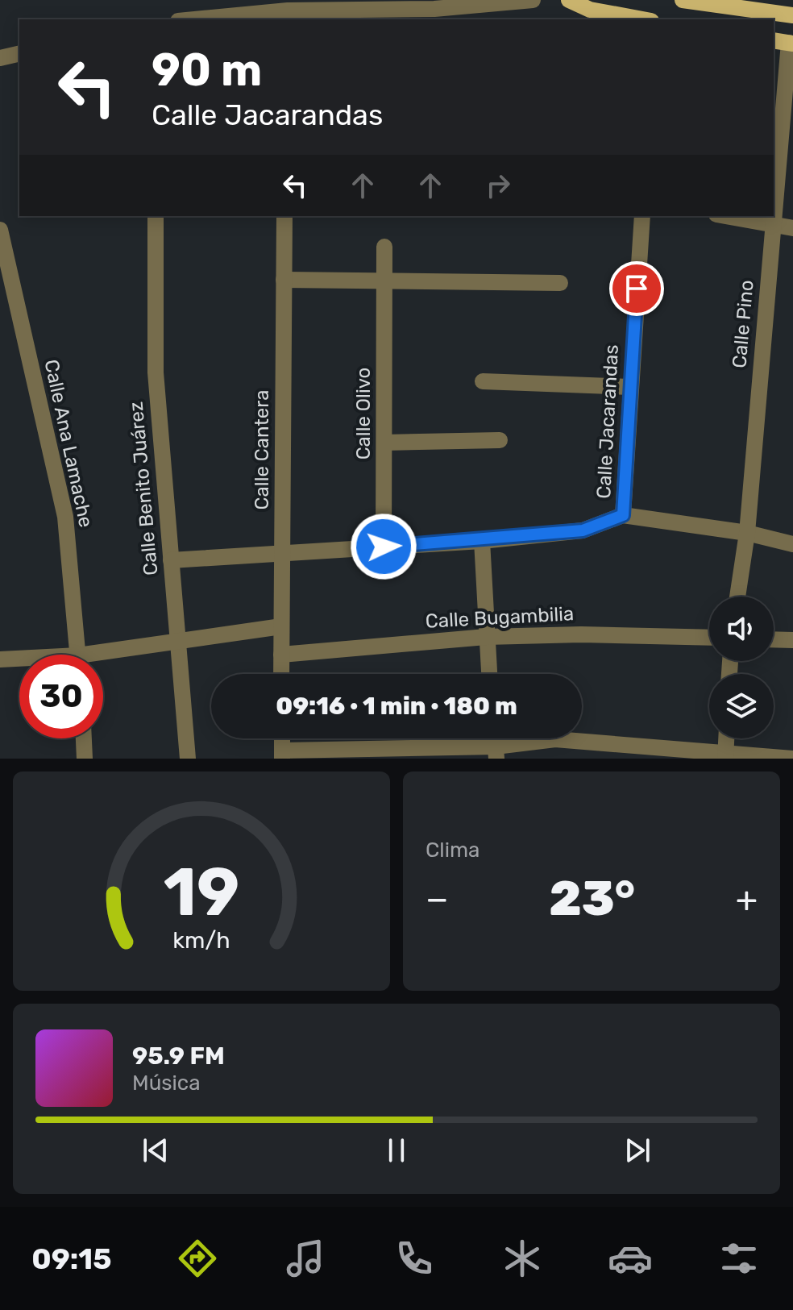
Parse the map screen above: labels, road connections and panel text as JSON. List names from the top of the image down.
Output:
{
  "streets": {
    "street": [
      "Calle Pino",
      "Calle Olivo",
      "Calle Jacarandas",
      "Calle Ana Lamache",
      "Calle Cantera",
      "Calle Benito Juárez",
      "Calle Bugambilia"
    ]
  },
  "crossings": [
    ["Calle Cantera", "Calle Bugambilia"]
  ],
  "page": {
    "turn": ["90 m", "Calle Jacarandas"],
    "limit": "30",
    "trip": "09:16 · 1 min · 180 m",
    "tile": "Clima",
    "heat": ["−", "23°", "+"],
    "song": ["95.9 FM", "Música"],
    "tabs": "09:15",
    "gauge": ["19", "km/h"]
  }
}
